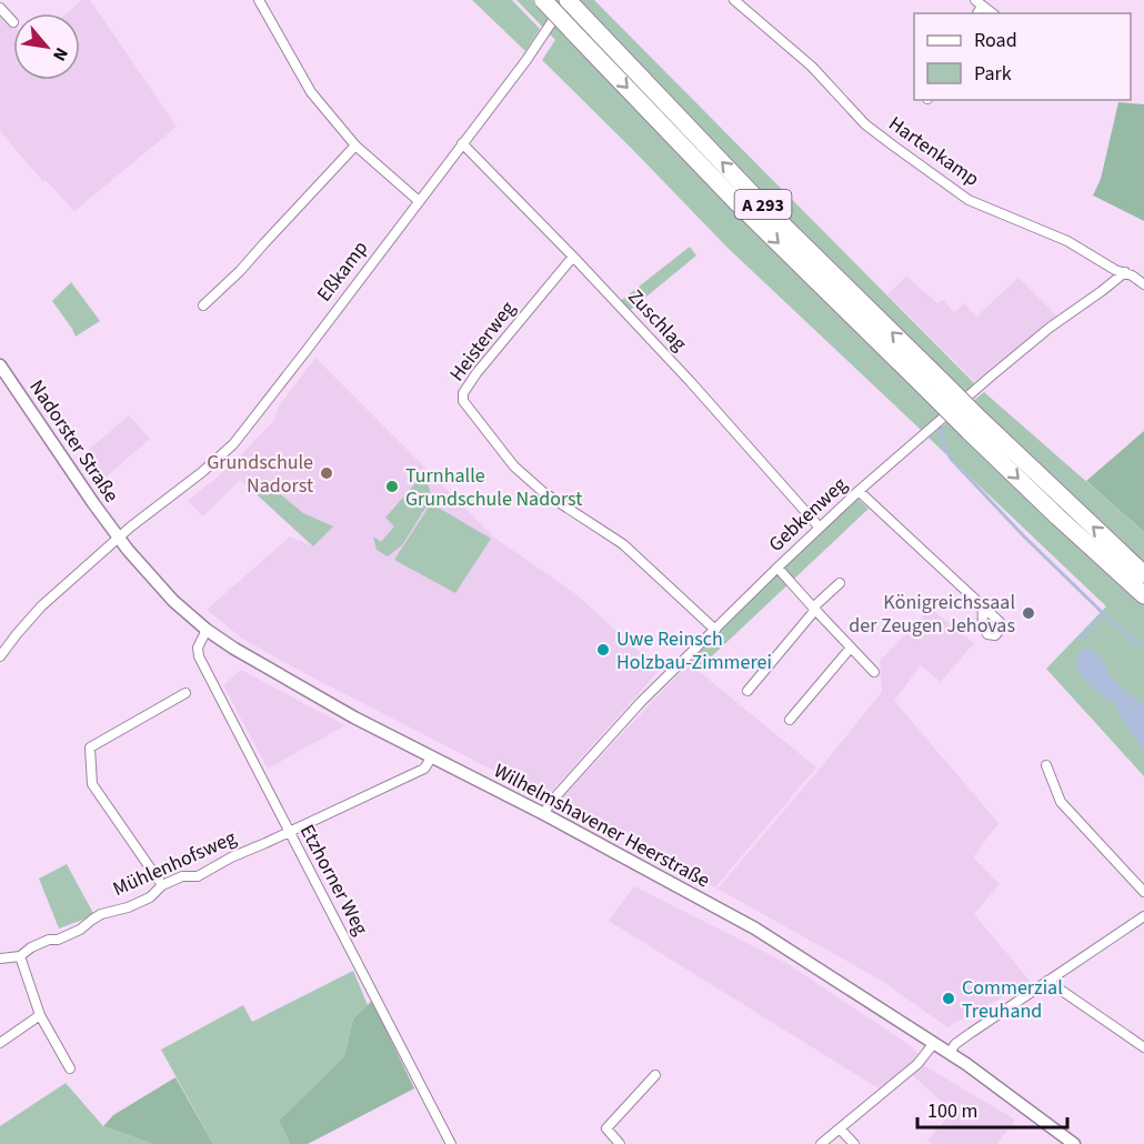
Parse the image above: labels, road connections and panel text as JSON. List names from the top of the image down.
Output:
{
  "streets": {
    "highway": ["A 293"],
    "street": [
      "Hartenkamp",
      "Eßkamp",
      "Zuschlag",
      "Heisterweg",
      "Nadorster Straße",
      "Gebkenweg",
      "Wilhelmshavener Heerstraße",
      "Mühlenhofsweg",
      "Etzhorner Weg"
    ]
  },
  "crossings": [
    ["Hartenkamp", "Gebkenweg"],
    ["A 293", "Eßkamp"],
    ["Eßkamp", "Zuschlag"],
    ["Eßkamp", "Nadorster Straße"],
    ["Eßkamp", "Wilhelmshavener Heerstraße"],
    ["Zuschlag", "Heisterweg"],
    ["Zuschlag", "Gebkenweg"],
    ["Heisterweg", "Gebkenweg"],
    ["Nadorster Straße", "Wilhelmshavener Heerstraße"],
    ["Gebkenweg", "Wilhelmshavener Heerstraße"],
    ["Wilhelmshavener Heerstraße", "Mühlenhofsweg"],
    ["Wilhelmshavener Heerstraße", "Etzhorner Weg"],
    ["Mühlenhofsweg", "Etzhorner Weg"]
  ],
  "places": [
    "Grundschule Nadorst",
    "Turnhalle Grundschule Nadorst",
    "Königreichssaal der Zeugen Jehovas",
    "Uwe Reinsch Holzbau-Zimmerei",
    "Commerzial Treuhand"
  ],
  "legend": ["Road", "Park"],
  "scale_bar": "100 m",
  "north": "bottom right"
}
